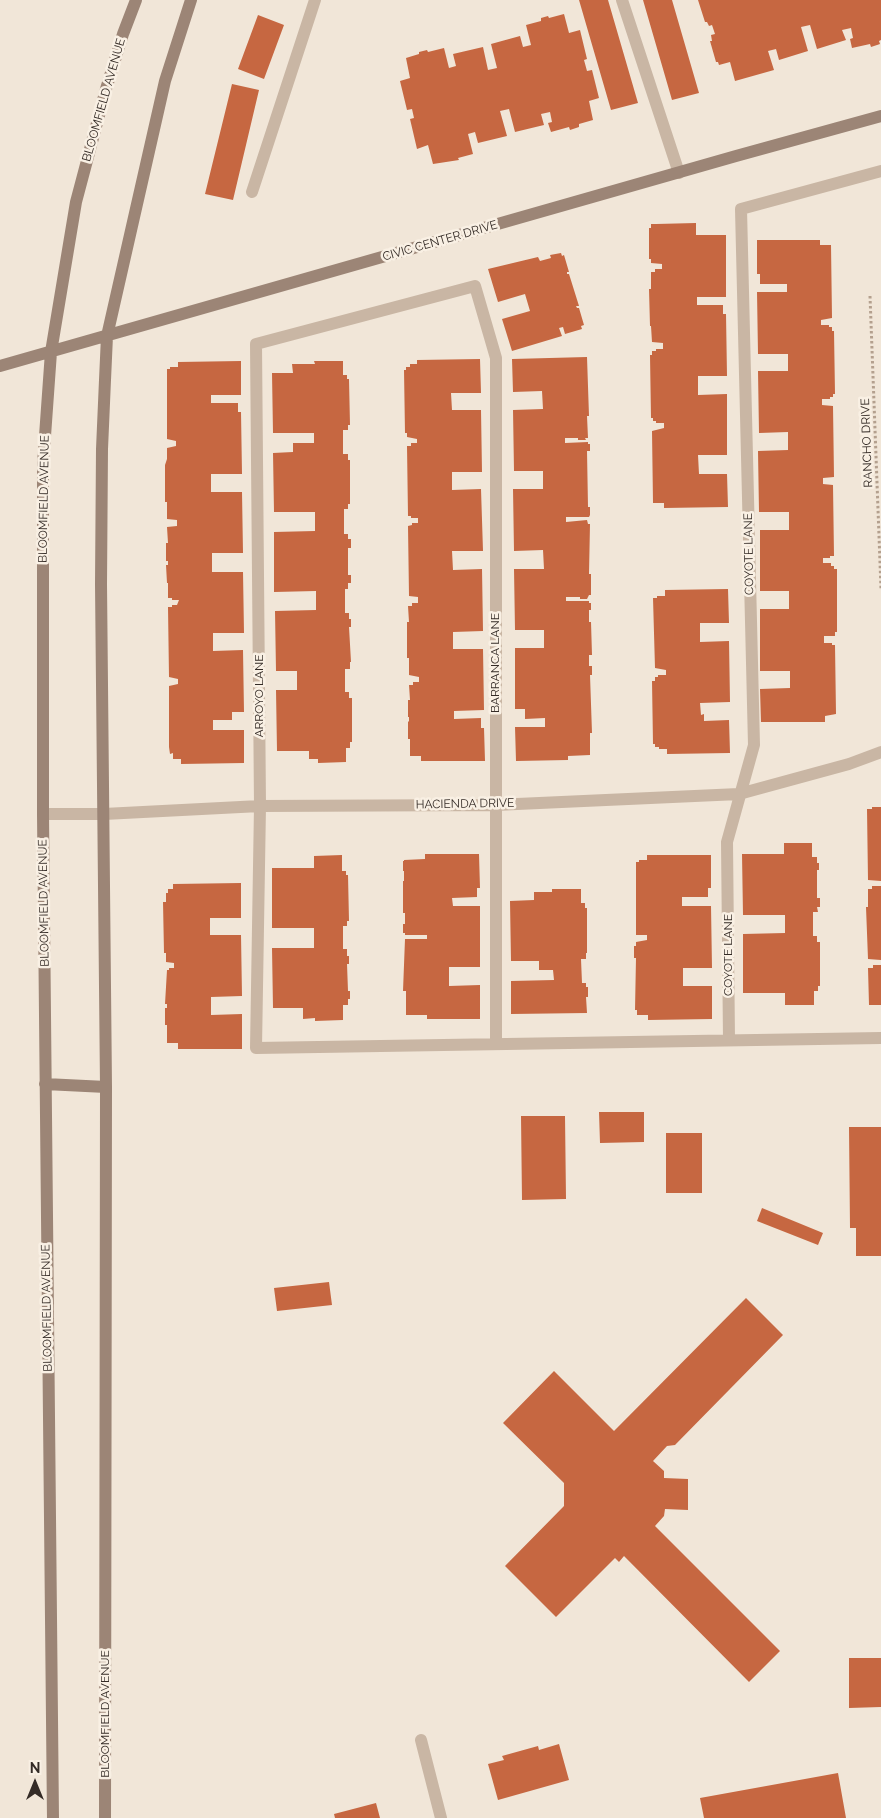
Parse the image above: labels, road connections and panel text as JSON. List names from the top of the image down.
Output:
{
  "streets": {
    "main road": ["BLOOMFIELD AVENUE", "CIVIC CENTER DRIVE"],
    "street": [
      "COYOTE LANE",
      "BARRANCA LANE",
      "ARROYO LANE",
      "HACIENDA DRIVE"
    ],
    "path": ["RANCHO DRIVE"]
  },
  "crossings": [
    ["BLOOMFIELD AVENUE", "CIVIC CENTER DRIVE"],
    ["BLOOMFIELD AVENUE", "HACIENDA DRIVE"],
    ["COYOTE LANE", "HACIENDA DRIVE"],
    ["BARRANCA LANE", "ARROYO LANE"],
    ["BARRANCA LANE", "HACIENDA DRIVE"],
    ["ARROYO LANE", "HACIENDA DRIVE"]
  ],
  "north": "top"
}
